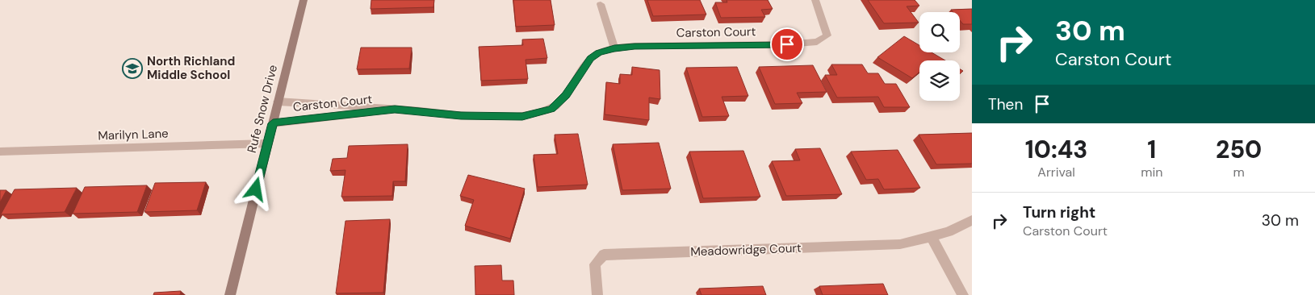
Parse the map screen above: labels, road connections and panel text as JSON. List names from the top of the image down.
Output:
{
  "streets": {
    "main road": ["Rufe Snow Drive"],
    "street": ["Carston Court", "Marilyn Lane", "Meadowridge Court"]
  },
  "crossings": [
    ["Carston Court", "Rufe Snow Drive"],
    ["Rufe Snow Drive", "Marilyn Lane"]
  ],
  "places": {
    "school or university": ["North Richland Middle School"]
  },
  "page": {
    "turn": ["30 m", "Carston Court"],
    "then": "Then",
    "eta": [
      "10:43",
      "Arrival",
      "1",
      "min",
      "250",
      "m"
    ],
    "list": [
      {
        "name": "Turn right",
        "note": "Carston Court",
        "value": "30 m"
      }
    ]
  }
}
